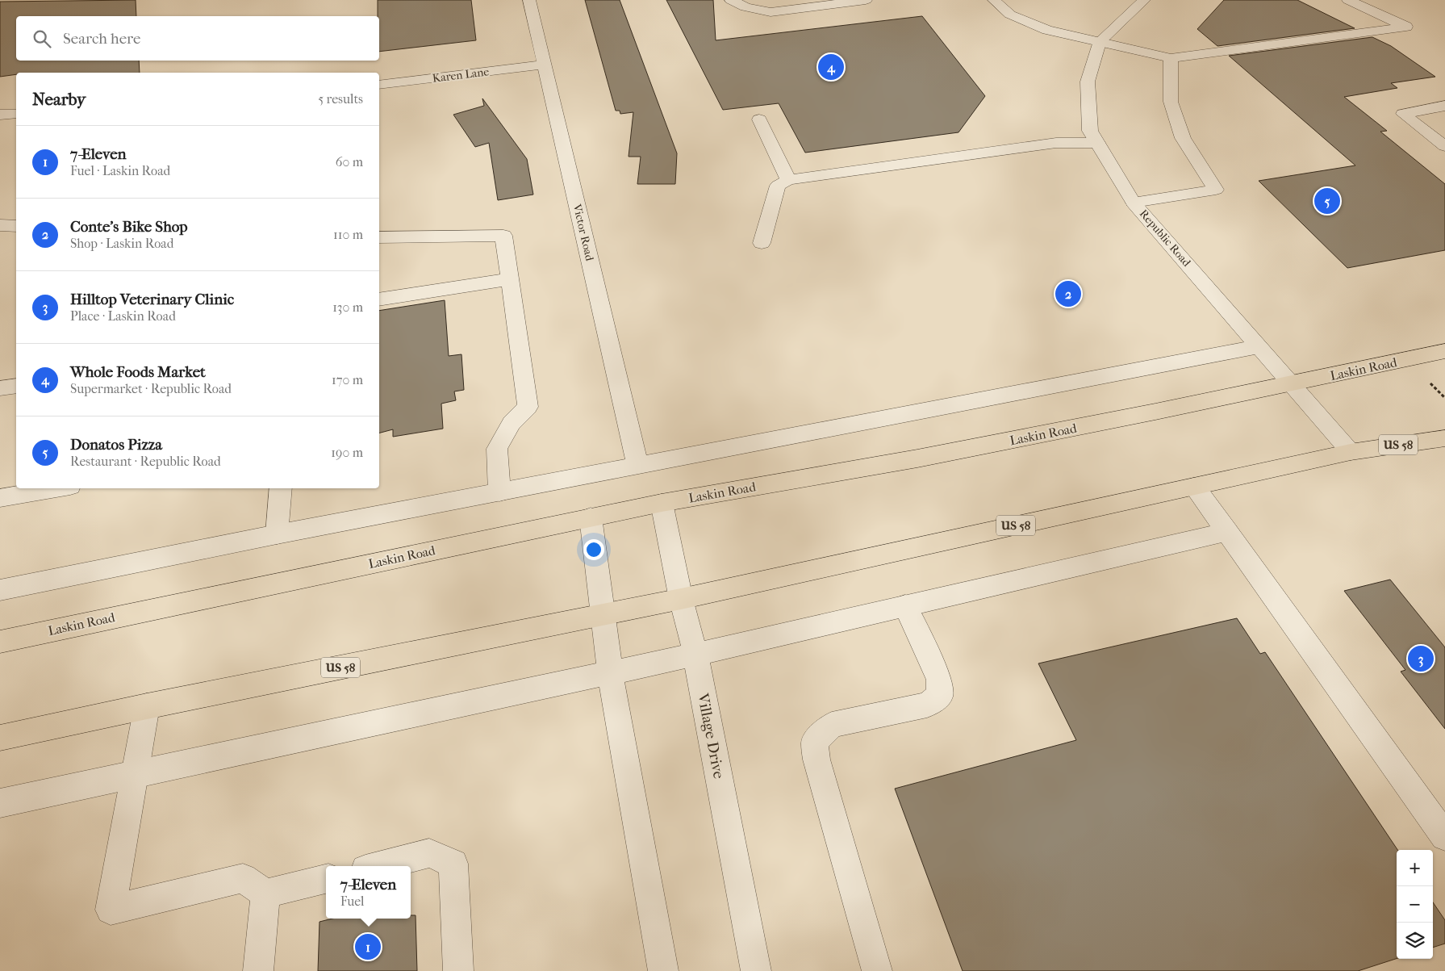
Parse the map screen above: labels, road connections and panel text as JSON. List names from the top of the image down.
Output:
{
  "streets": {
    "main road": ["Laskin Road", "US 58"],
    "street": [
      "Karen Lane",
      "Victor Road",
      "Republic Road",
      "Village Drive"
    ]
  },
  "crossings": [
    ["Karen Lane", "Victor Road"],
    ["Republic Road", "Laskin Road"],
    ["Republic Road", "US 58"],
    ["Laskin Road", "Village Drive"],
    ["US 58", "Village Drive"]
  ],
  "page": {
    "search": "Search here",
    "pins": [
      "4",
      "5",
      "2",
      "3",
      "1"
    ],
    "heading": ["Nearby", "5 results"],
    "list": [
      {
        "mark": "1",
        "name": "7-Eleven",
        "note": "Fuel · Laskin Road",
        "value": "60 m"
      },
      {
        "mark": "2",
        "name": "Conte's Bike Shop",
        "note": "Shop · Laskin Road",
        "value": "110 m"
      },
      {
        "mark": "3",
        "name": "Hilltop Veterinary Clinic",
        "note": "Place · Laskin Road",
        "value": "130 m"
      },
      {
        "mark": "4",
        "name": "Whole Foods Market",
        "note": "Supermarket · Republic Road",
        "value": "170 m"
      },
      {
        "mark": "5",
        "name": "Donatos Pizza",
        "note": "Restaurant · Republic Road",
        "value": "190 m"
      }
    ],
    "map_buttons": ["+", "−"],
    "popup": ["7-Eleven", "Fuel"]
  }
}
